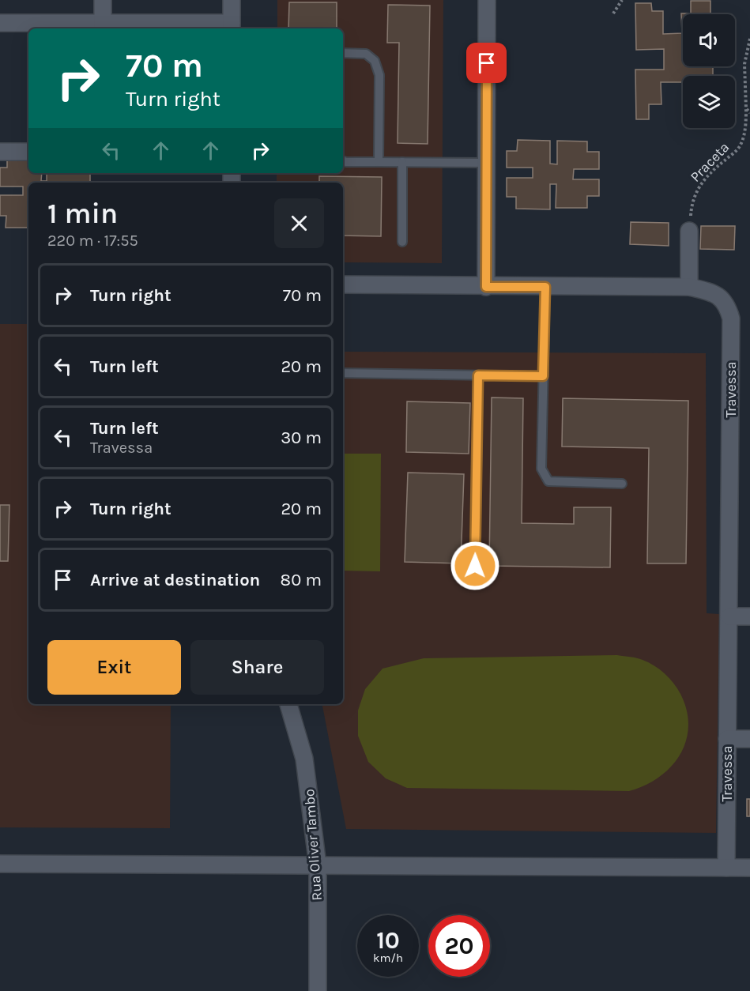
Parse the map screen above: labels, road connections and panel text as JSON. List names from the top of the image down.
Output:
{
  "streets": {
    "street": ["Travessa", "Rua Oliver Tambo"],
    "path": ["Praceta"]
  },
  "page": {
    "turn": ["70 m", "Turn right"],
    "heading": ["1 min", "220 m · 17:55"],
    "list": [
      {
        "name": "Turn right",
        "value": "70 m"
      },
      {
        "name": "Turn left",
        "value": "20 m"
      },
      {
        "name": "Turn left",
        "note": "Travessa",
        "value": "30 m"
      },
      {
        "name": "Turn right",
        "value": "20 m"
      },
      {
        "name": "Arrive at destination",
        "value": "80 m"
      }
    ],
    "buttons": ["Exit", "Share"],
    "speed": "10 km/h",
    "limit": "20"
  }
}
